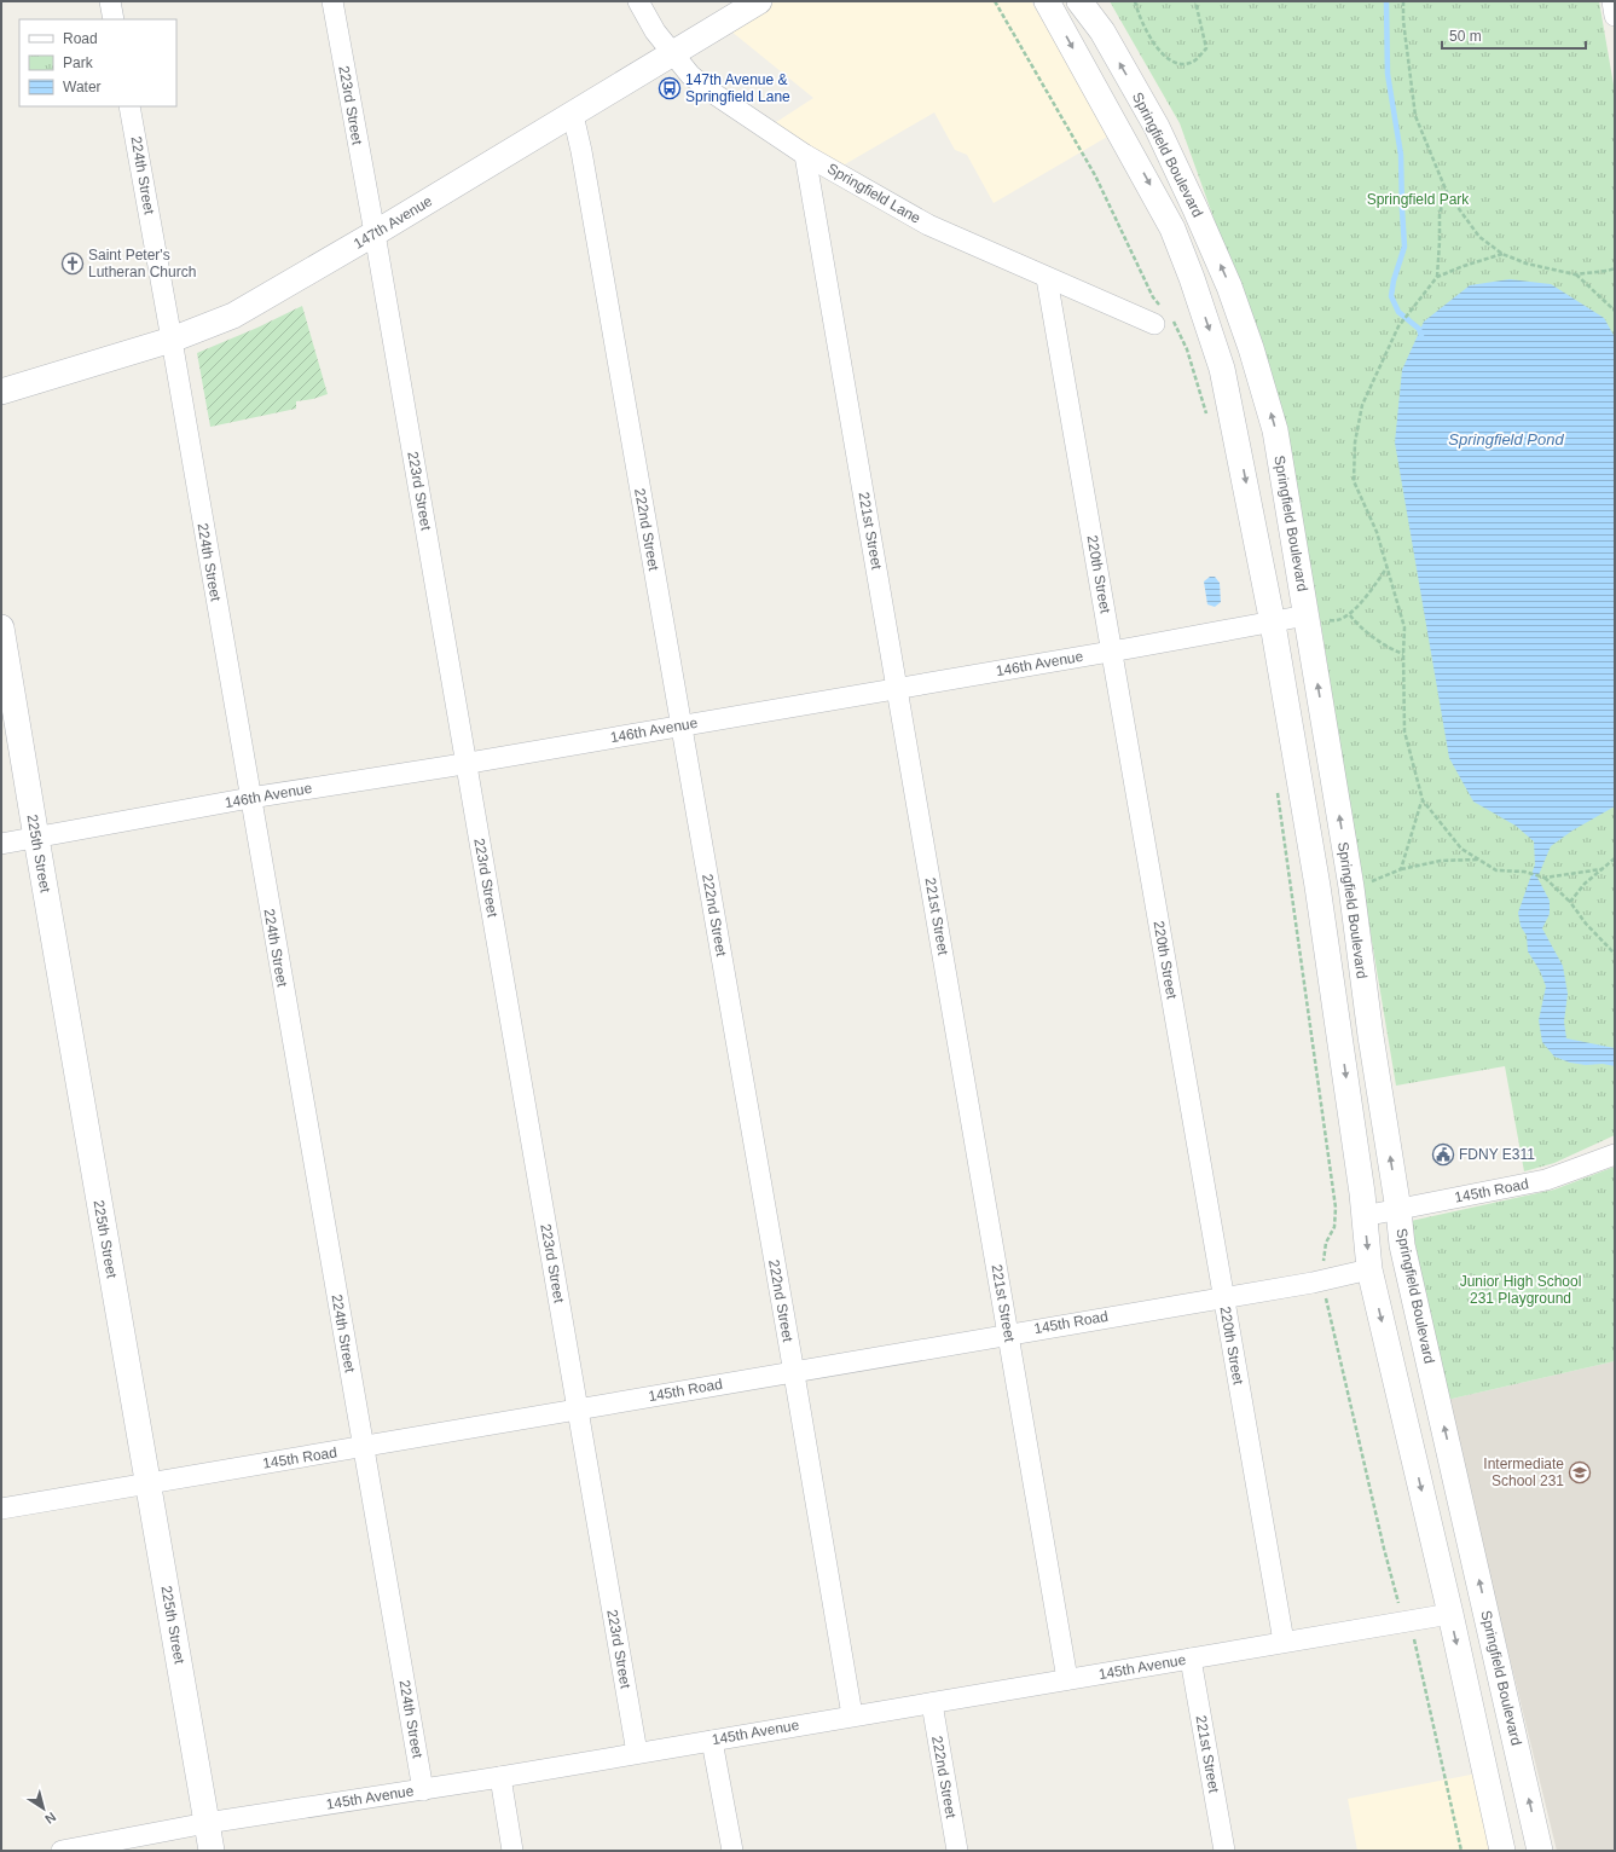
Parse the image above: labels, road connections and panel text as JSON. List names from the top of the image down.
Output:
{
  "streets": {
    "street": [
      "223rd Street",
      "Springfield Boulevard",
      "224th Street",
      "Springfield Lane",
      "147th Avenue",
      "222nd Street",
      "221st Street",
      "220th Street",
      "146th Avenue",
      "225th Street",
      "145th Road",
      "145th Avenue"
    ]
  },
  "crossings": [
    ["223rd Street", "147th Avenue"],
    ["223rd Street", "146th Avenue"],
    ["223rd Street", "145th Road"],
    ["223rd Street", "145th Avenue"],
    ["Springfield Boulevard", "146th Avenue"],
    ["Springfield Boulevard", "145th Road"],
    ["Springfield Boulevard", "145th Avenue"],
    ["224th Street", "147th Avenue"],
    ["224th Street", "146th Avenue"],
    ["224th Street", "145th Road"],
    ["224th Street", "145th Avenue"],
    ["Springfield Lane", "147th Avenue"],
    ["Springfield Lane", "221st Street"],
    ["Springfield Lane", "220th Street"],
    ["147th Avenue", "222nd Street"],
    ["222nd Street", "146th Avenue"],
    ["222nd Street", "145th Road"],
    ["222nd Street", "145th Avenue"],
    ["221st Street", "146th Avenue"],
    ["221st Street", "145th Road"],
    ["221st Street", "145th Avenue"],
    ["220th Street", "146th Avenue"],
    ["220th Street", "145th Road"],
    ["220th Street", "145th Avenue"],
    ["146th Avenue", "225th Street"],
    ["225th Street", "145th Road"],
    ["225th Street", "145th Avenue"]
  ],
  "water": ["Springfield Pond"],
  "parks": ["Springfield Park", "Junior High School 231 Playground"],
  "places": {
    "bus stop": ["147th Avenue & Springfield Lane"],
    "church": ["Saint Peter's Lutheran Church"],
    "public building": ["FDNY E311"],
    "school or university": ["Intermediate School 231"]
  },
  "legend": ["Road", "Park", "Water"],
  "scale_bar": "50 m",
  "north": "bottom right"
}
